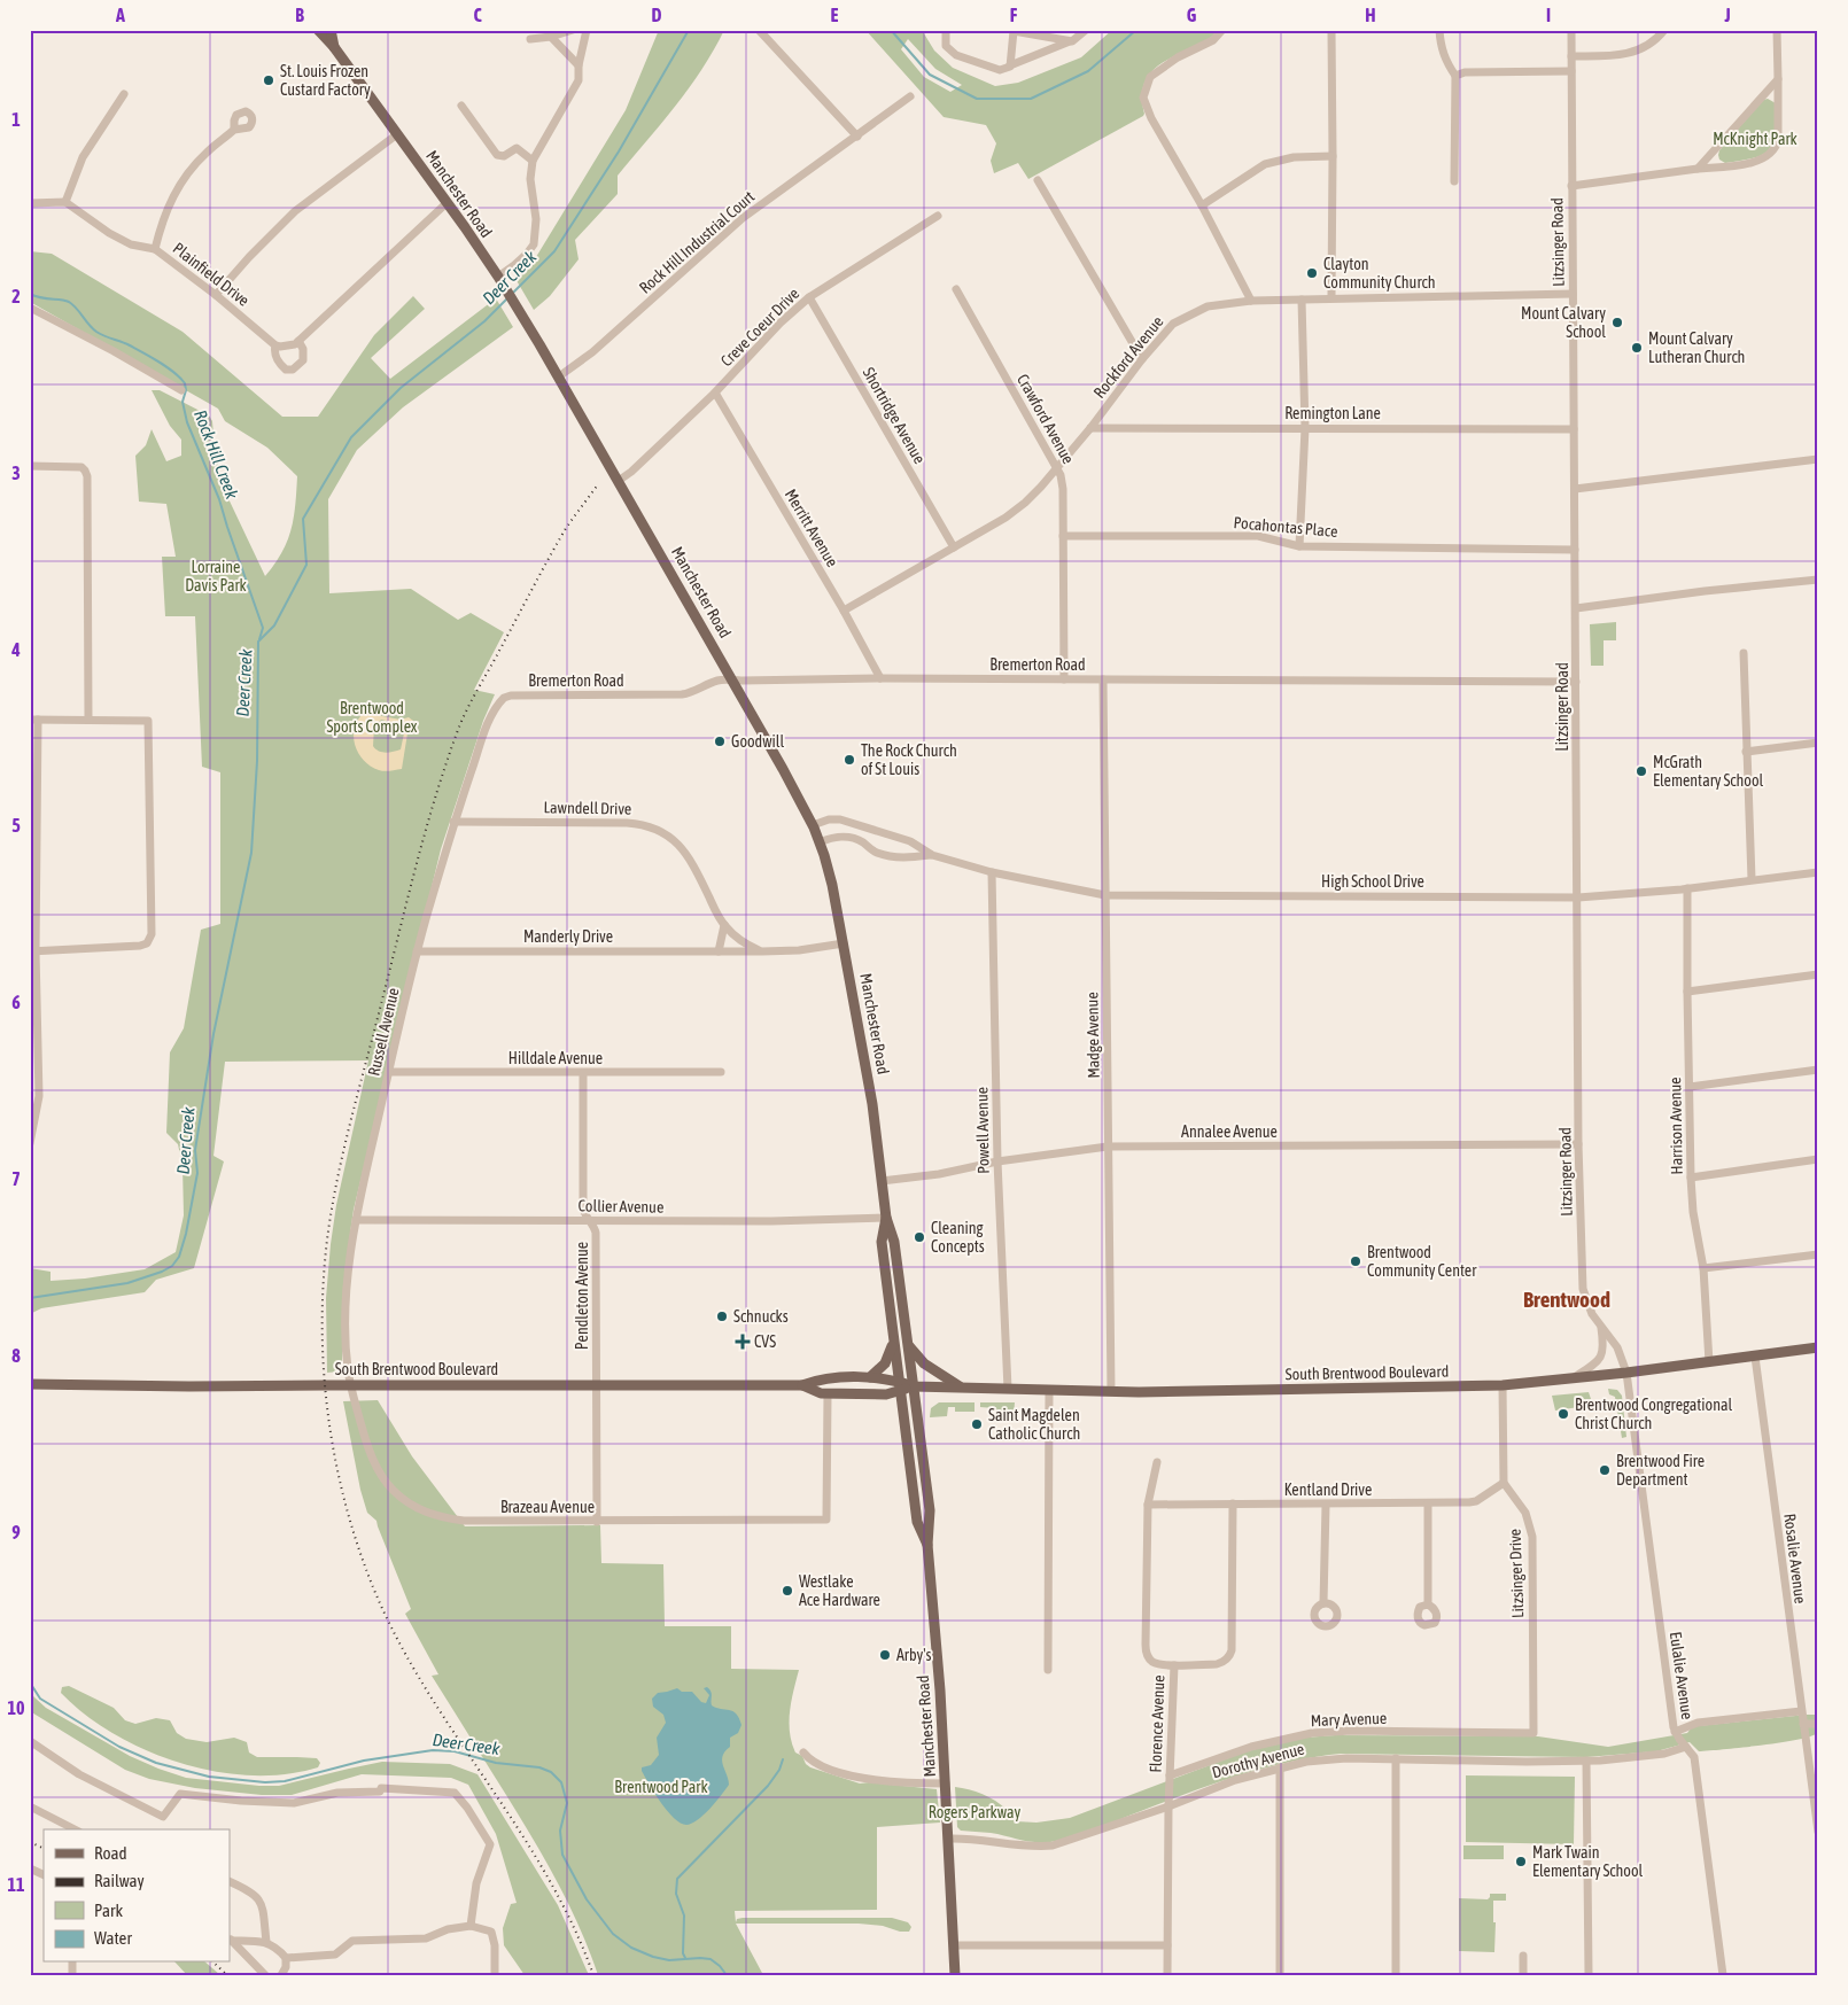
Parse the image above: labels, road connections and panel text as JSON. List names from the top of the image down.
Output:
{
  "streets": {
    "main road": ["Manchester Road", "South Brentwood Boulevard"],
    "street": [
      "Rock Hill Industrial Court",
      "Litzsinger Road",
      "Plainfield Drive",
      "Creve Coeur Drive",
      "Rockford Avenue",
      "Remington Lane",
      "Shortridge Avenue",
      "Crawford Avenue",
      "Pocahontas Place",
      "Merritt Avenue",
      "Bremerton Road",
      "Lawndell Drive",
      "High School Drive",
      "Manderly Drive",
      "Russell Avenue",
      "Madge Avenue",
      "Hilldale Avenue",
      "Harrison Avenue",
      "Powell Avenue",
      "Annalee Avenue",
      "Collier Avenue",
      "Pendleton Avenue",
      "Kentland Drive",
      "Brazeau Avenue",
      "Rosalie Avenue",
      "Litzsinger Drive",
      "Eulalie Avenue",
      "Mary Avenue",
      "Florence Avenue",
      "Dorothy Avenue"
    ]
  },
  "crossings": [
    ["Manchester Road", "Rock Hill Industrial Court"],
    ["Manchester Road", "Creve Coeur Drive"],
    ["Manchester Road", "Bremerton Road"],
    ["Manchester Road", "High School Drive"],
    ["Manchester Road", "Manderly Drive"],
    ["Manchester Road", "Annalee Avenue"],
    ["Manchester Road", "Collier Avenue"],
    ["Manchester Road", "South Brentwood Boulevard"],
    ["Manchester Road", "Dorothy Avenue"],
    ["Litzsinger Road", "Rockford Avenue"],
    ["Litzsinger Road", "Remington Lane"],
    ["Litzsinger Road", "Pocahontas Place"],
    ["Litzsinger Road", "Bremerton Road"],
    ["Litzsinger Road", "High School Drive"],
    ["Litzsinger Road", "Annalee Avenue"],
    ["Litzsinger Road", "South Brentwood Boulevard"],
    ["Litzsinger Road", "Eulalie Avenue"],
    ["Creve Coeur Drive", "Shortridge Avenue"],
    ["Creve Coeur Drive", "Merritt Avenue"],
    ["Rockford Avenue", "Remington Lane"],
    ["Rockford Avenue", "Shortridge Avenue"],
    ["Rockford Avenue", "Crawford Avenue"],
    ["Rockford Avenue", "Merritt Avenue"],
    ["Crawford Avenue", "Pocahontas Place"],
    ["Crawford Avenue", "Bremerton Road"],
    ["Merritt Avenue", "Bremerton Road"],
    ["Bremerton Road", "Russell Avenue"],
    ["Bremerton Road", "Madge Avenue"],
    ["Lawndell Drive", "Manderly Drive"],
    ["Lawndell Drive", "Russell Avenue"],
    ["High School Drive", "Madge Avenue"],
    ["High School Drive", "Harrison Avenue"],
    ["High School Drive", "Powell Avenue"],
    ["Manderly Drive", "Russell Avenue"],
    ["Russell Avenue", "Hilldale Avenue"],
    ["Russell Avenue", "Collier Avenue"],
    ["Russell Avenue", "South Brentwood Boulevard"],
    ["Russell Avenue", "Brazeau Avenue"],
    ["Madge Avenue", "Annalee Avenue"],
    ["Madge Avenue", "South Brentwood Boulevard"],
    ["Hilldale Avenue", "Pendleton Avenue"],
    ["Harrison Avenue", "South Brentwood Boulevard"],
    ["Powell Avenue", "Annalee Avenue"],
    ["Powell Avenue", "South Brentwood Boulevard"],
    ["Collier Avenue", "Pendleton Avenue"],
    ["Pendleton Avenue", "South Brentwood Boulevard"],
    ["Pendleton Avenue", "Brazeau Avenue"],
    ["South Brentwood Boulevard", "Brazeau Avenue"],
    ["South Brentwood Boulevard", "Rosalie Avenue"],
    ["South Brentwood Boulevard", "Eulalie Avenue"],
    ["Kentland Drive", "Litzsinger Drive"],
    ["Kentland Drive", "Florence Avenue"],
    ["Litzsinger Drive", "Mary Avenue"],
    ["Eulalie Avenue", "Dorothy Avenue"],
    ["Mary Avenue", "Florence Avenue"],
    ["Florence Avenue", "Dorothy Avenue"]
  ],
  "districts": ["Brentwood"],
  "water": ["Deer Creek", "Rock Hill Creek"],
  "parks": [
    "McKnight Park",
    "Lorraine Davis Park",
    "Brentwood Sports Complex",
    "Brentwood Park",
    "Rogers Parkway"
  ],
  "places": {
    "other": [
      "St. Louis Frozen Custard Factory",
      "Clayton Community Church",
      "Mount Calvary School",
      "Mount Calvary Lutheran Church",
      "Goodwill",
      "The Rock Church of St Louis",
      "McGrath Elementary School",
      "Cleaning Concepts",
      "Brentwood Community Center",
      "Schnucks",
      "Brentwood Congregational Christ Church",
      "Saint Magdelen Catholic Church",
      "Brentwood Fire Department",
      "Westlake Ace Hardware",
      "Arby's",
      "Mark Twain Elementary School"
    ],
    "health": ["CVS"]
  },
  "legend": [
    "Road",
    "Railway",
    "Park",
    "Water"
  ],
  "grid": {
    "columns": [
      "A",
      "B",
      "C",
      "D",
      "E",
      "F",
      "G",
      "H",
      "I",
      "J"
    ],
    "rows": [
      "1",
      "2",
      "3",
      "4",
      "5",
      "6",
      "7",
      "8",
      "9",
      "10",
      "11"
    ]
  }
}
